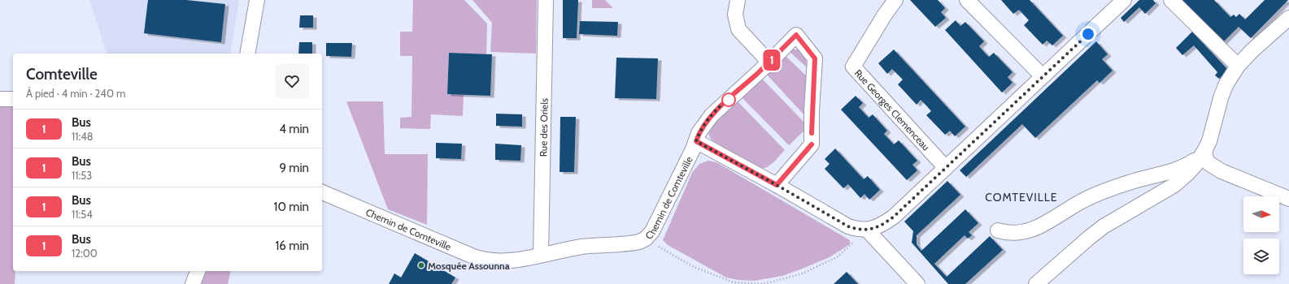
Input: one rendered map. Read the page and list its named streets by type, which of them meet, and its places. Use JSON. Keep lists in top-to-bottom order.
{
  "streets": {
    "street": ["Rue Georges Clemenceau", "Rue des Oriels", "Chemin de Comteville"]
  },
  "crossings": [
    ["Rue des Oriels", "Chemin de Comteville"]
  ],
  "districts": ["COMTEVILLE"],
  "places": ["Mosquée Assounna"],
  "lines": ["bus line 1"],
  "north": "right",
  "page": {
    "on_map": "1",
    "heading": ["Comteville", "À pied · 4 min · 240 m"],
    "list": [
      {
        "mark": "1",
        "name": "Bus",
        "note": "11:48",
        "value": "4 min"
      },
      {
        "mark": "1",
        "name": "Bus",
        "note": "11:53",
        "value": "9 min"
      },
      {
        "mark": "1",
        "name": "Bus",
        "note": "11:54",
        "value": "10 min"
      },
      {
        "mark": "1",
        "name": "Bus",
        "note": "12:00",
        "value": "16 min"
      }
    ]
  }
}
